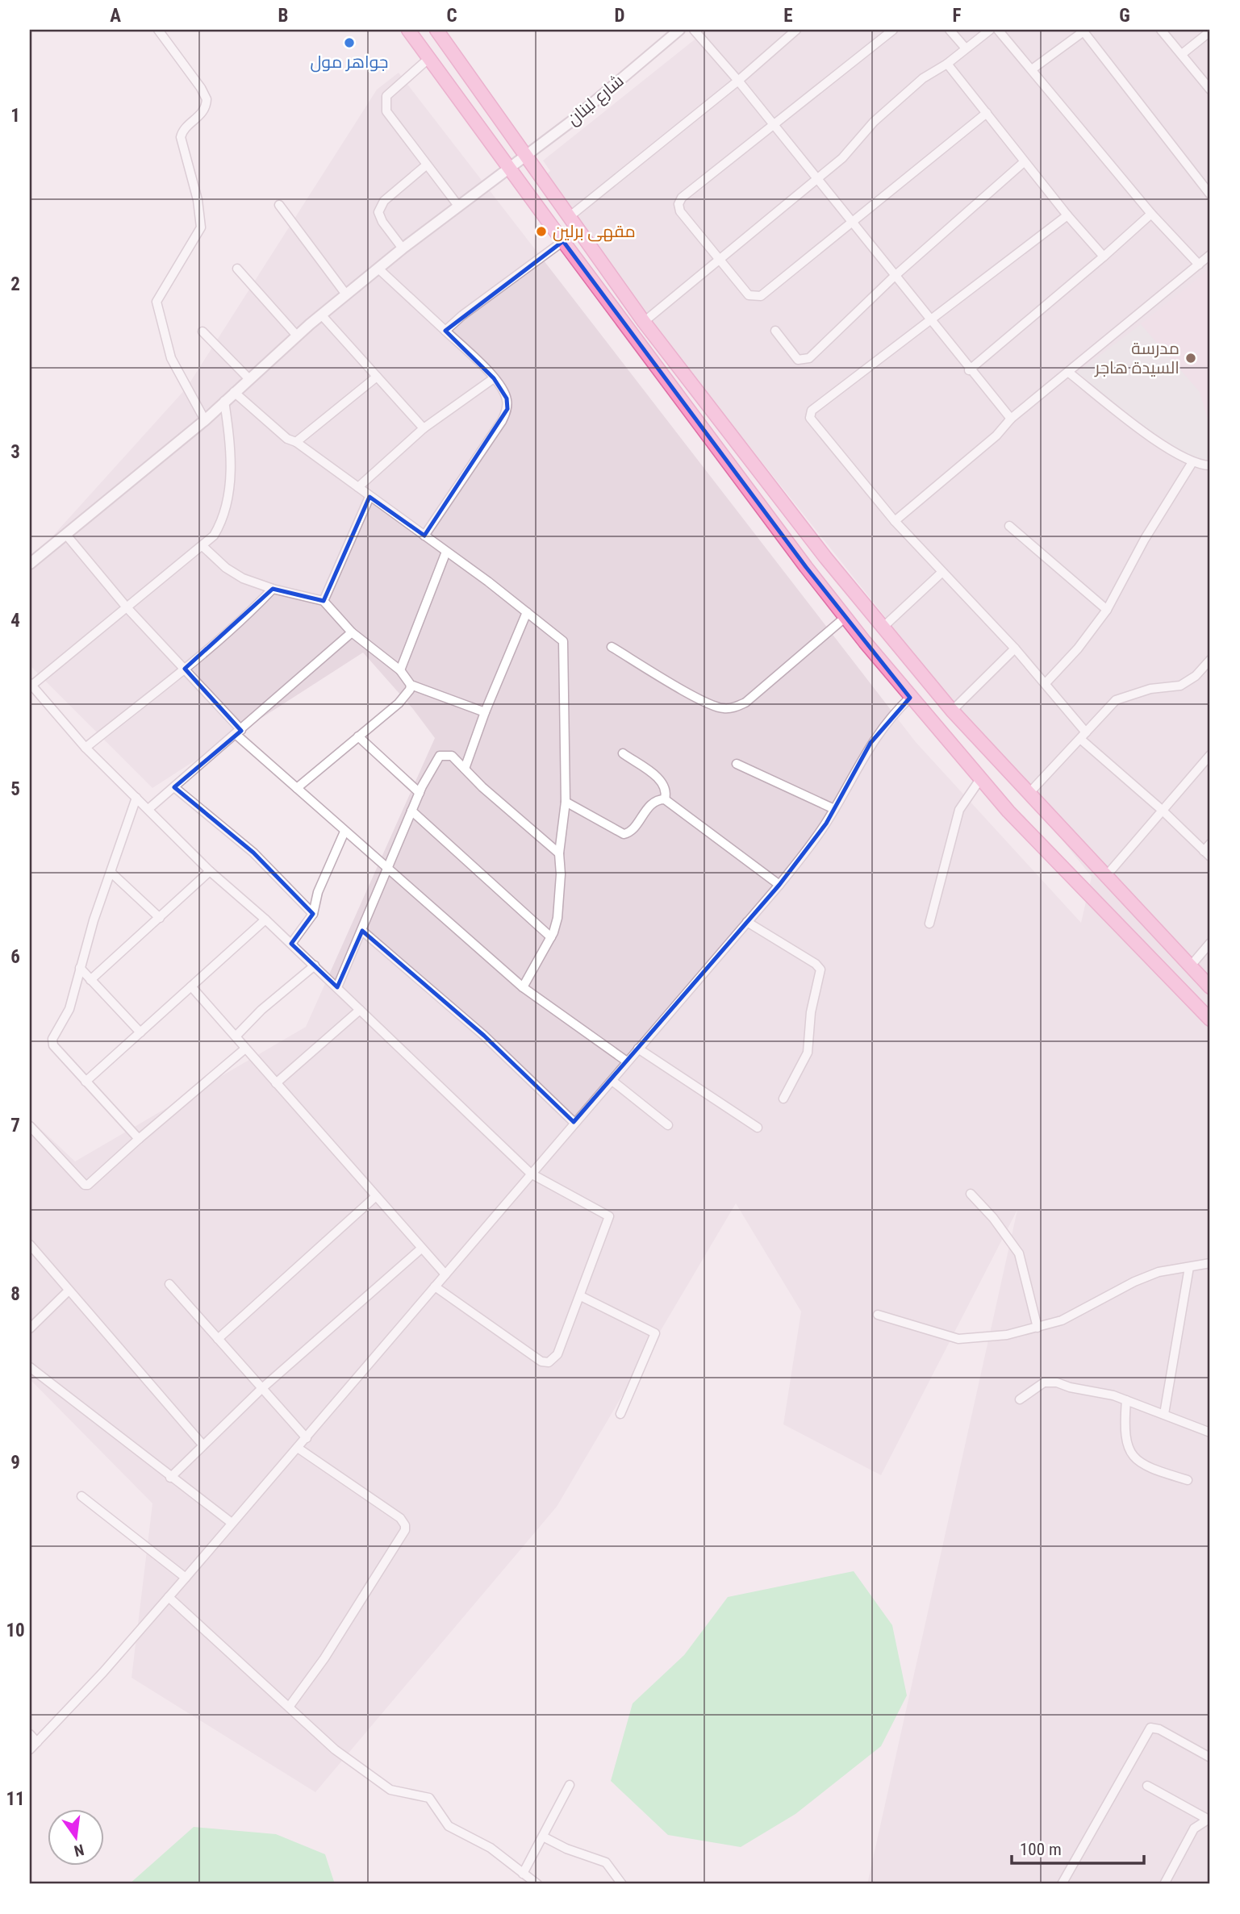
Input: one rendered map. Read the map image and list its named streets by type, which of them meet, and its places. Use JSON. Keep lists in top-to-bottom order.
{
  "streets": {
    "street": ["شارع لبنان"]
  },
  "places": ["جواهر مول", "مقهى برلين", "مدرسة السيدة هاجر"],
  "scale_bar": "100 m",
  "north": "bottom",
  "grid": {
    "columns": [
      "A",
      "B",
      "C",
      "D",
      "E",
      "F",
      "G"
    ],
    "rows": [
      "1",
      "2",
      "3",
      "4",
      "5",
      "6",
      "7",
      "8",
      "9",
      "10",
      "11"
    ]
  }
}
